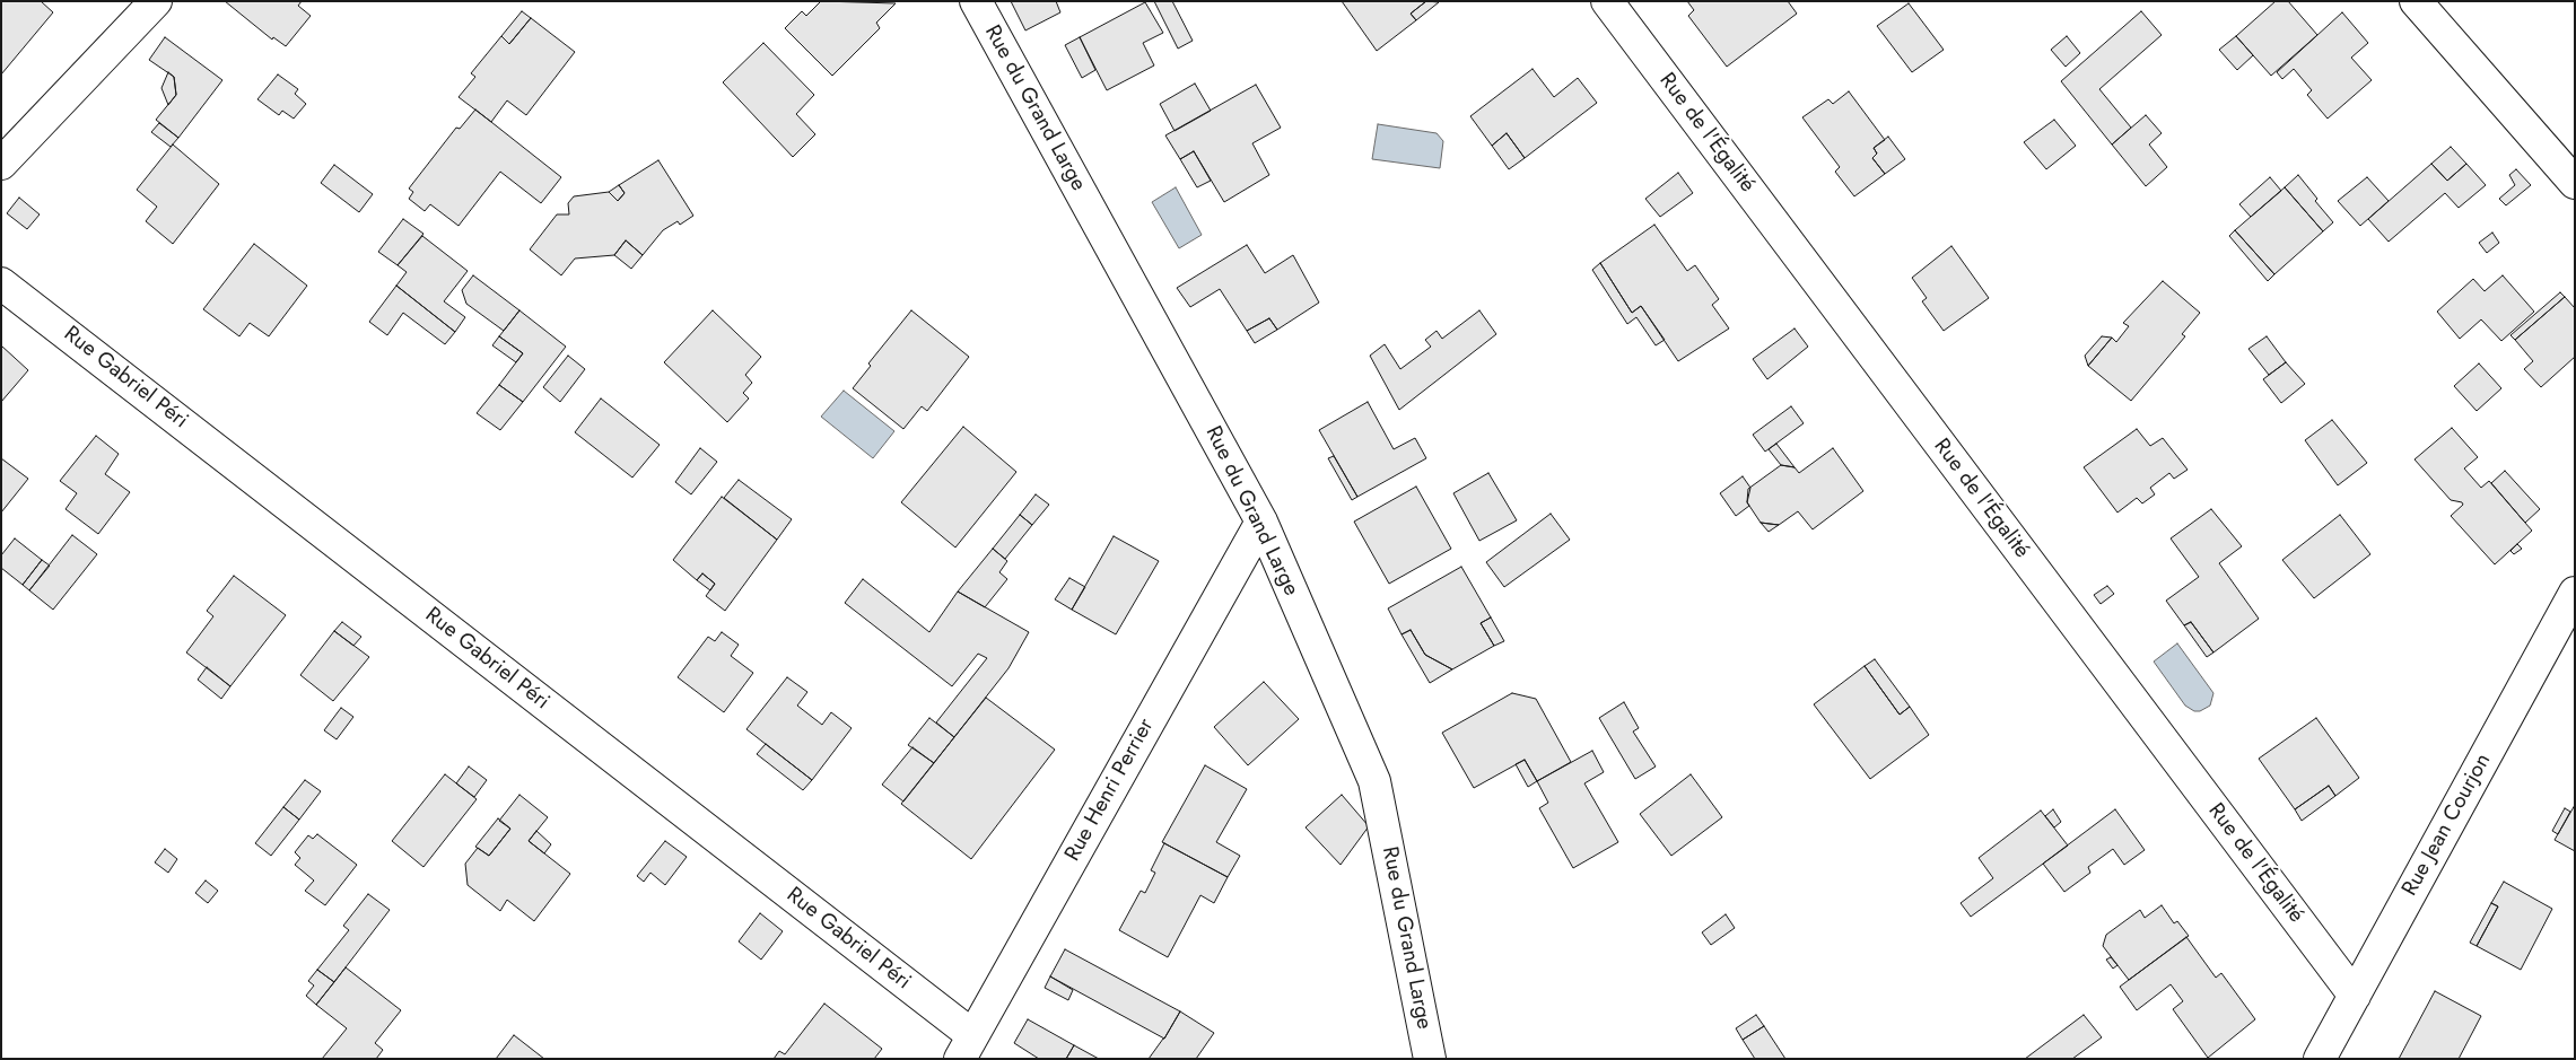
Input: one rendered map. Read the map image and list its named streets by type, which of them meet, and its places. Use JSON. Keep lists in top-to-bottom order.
{
  "streets": {
    "street": [
      "Rue du Grand Large",
      "Rue de l'Égalité",
      "Rue Gabriel Péri",
      "Rue Henri Perrier",
      "Rue Jean Courjon"
    ]
  },
  "crossings": [
    ["Rue du Grand Large", "Rue Henri Perrier"],
    ["Rue de l'Égalité", "Rue Jean Courjon"],
    ["Rue Gabriel Péri", "Rue Henri Perrier"]
  ]
}
